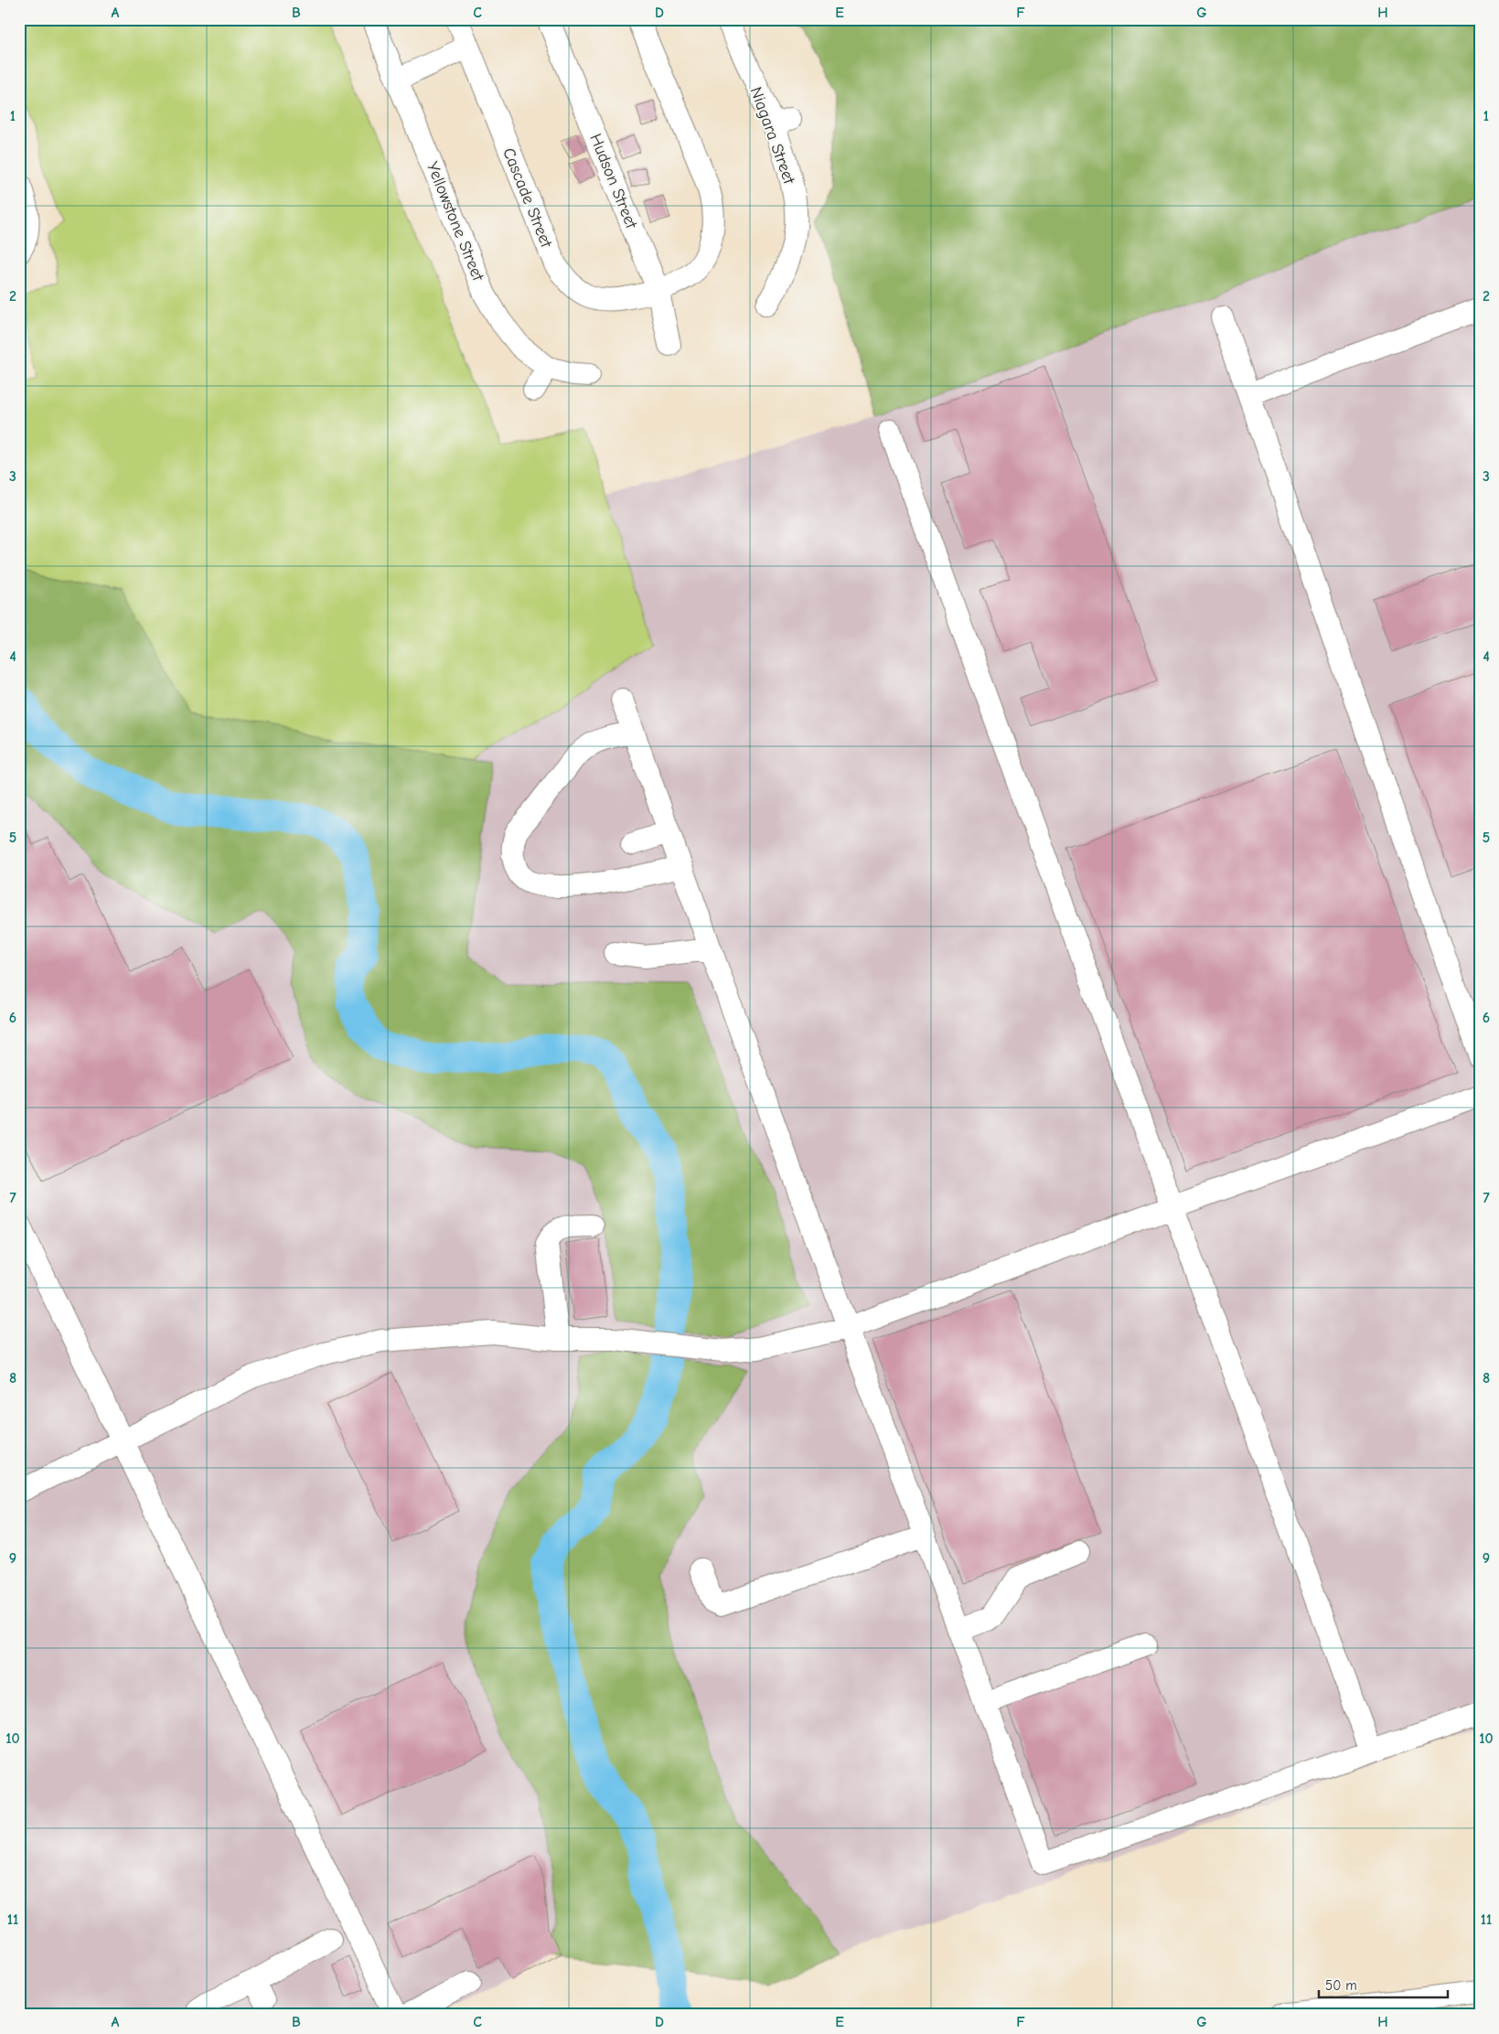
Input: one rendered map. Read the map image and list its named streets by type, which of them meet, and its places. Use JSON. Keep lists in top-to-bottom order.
{
  "streets": {
    "street": [
      "Niagara Street",
      "Hudson Street",
      "Cascade Street",
      "Yellowstone Street"
    ]
  },
  "crossings": [
    ["Hudson Street", "Cascade Street"]
  ],
  "scale_bar": "50 m",
  "grid": {
    "columns": [
      "A",
      "B",
      "C",
      "D",
      "E",
      "F",
      "G",
      "H"
    ],
    "rows": [
      "1",
      "2",
      "3",
      "4",
      "5",
      "6",
      "7",
      "8",
      "9",
      "10",
      "11"
    ]
  }
}
